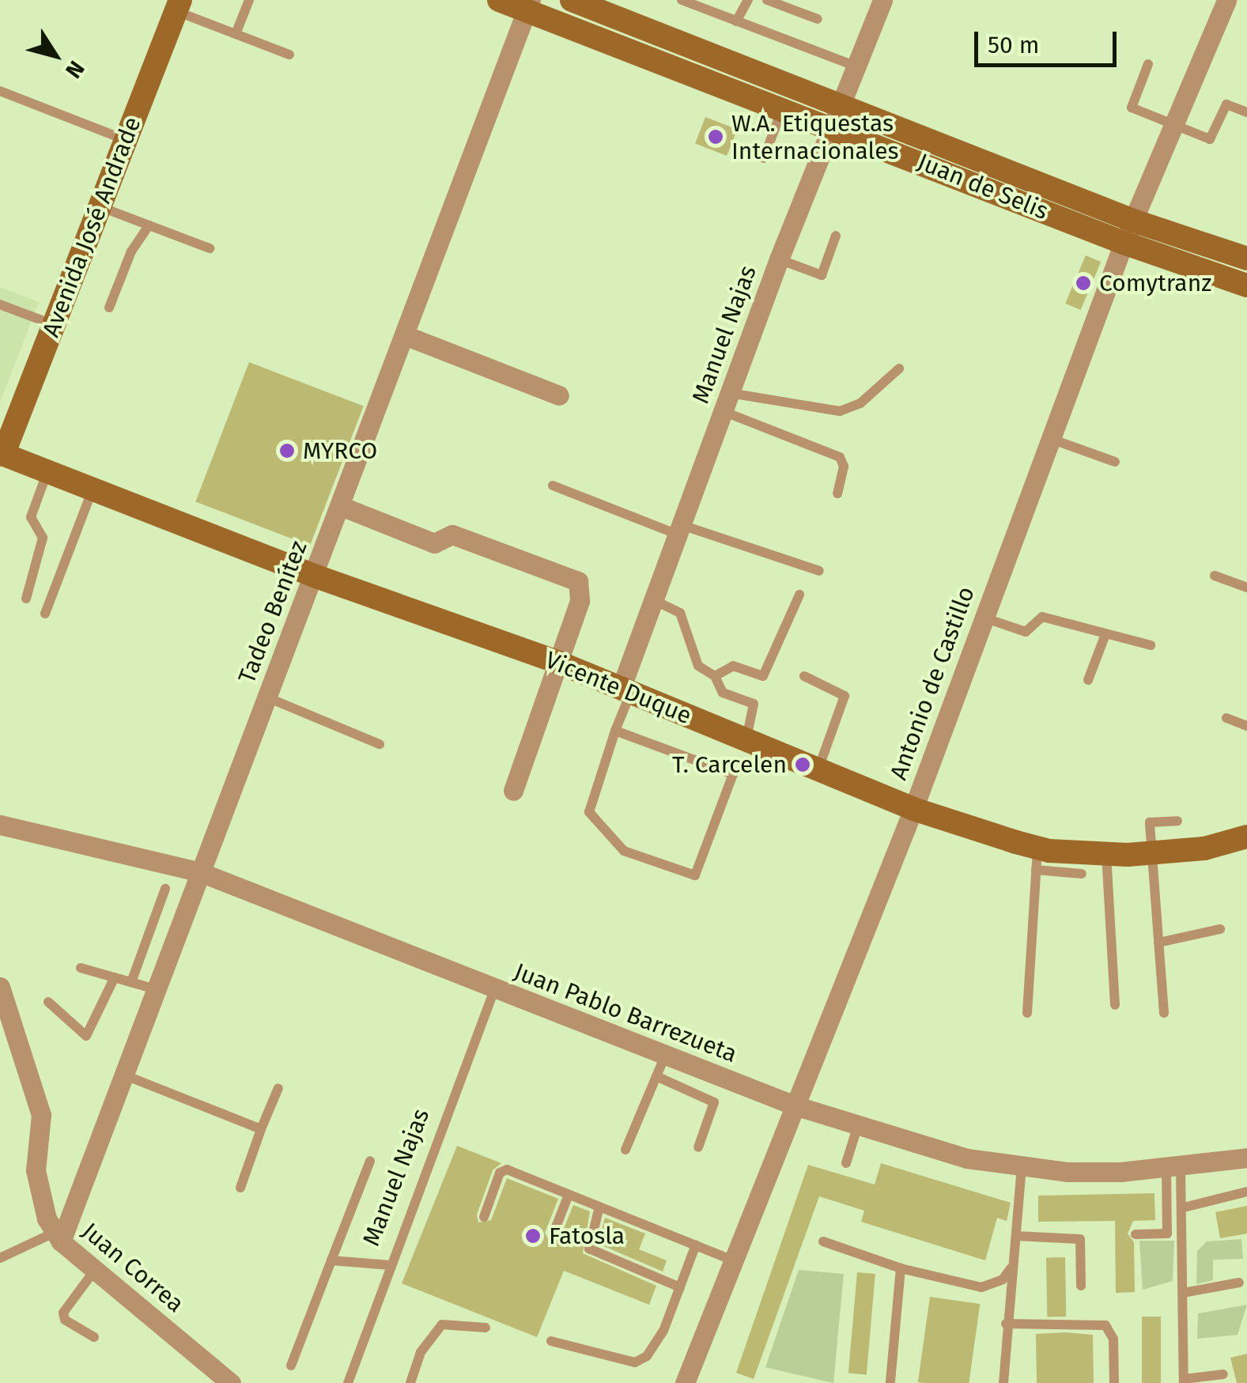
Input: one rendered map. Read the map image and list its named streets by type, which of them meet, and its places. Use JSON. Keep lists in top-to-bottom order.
{
  "streets": {
    "street": [
      "Juan de Selis",
      "Avenida José Andrade",
      "Manuel Najas",
      "Tadeo Benítez",
      "Antonio de Castillo",
      "Vicente Duque",
      "Juan Pablo Barrezueta",
      "Juan Correa"
    ]
  },
  "crossings": [
    ["Juan de Selis", "Manuel Najas"],
    ["Juan de Selis", "Tadeo Benítez"],
    ["Juan de Selis", "Antonio de Castillo"],
    ["Avenida José Andrade", "Vicente Duque"],
    ["Manuel Najas", "Vicente Duque"],
    ["Manuel Najas", "Juan Pablo Barrezueta"],
    ["Tadeo Benítez", "Vicente Duque"],
    ["Tadeo Benítez", "Juan Pablo Barrezueta"],
    ["Tadeo Benítez", "Juan Correa"],
    ["Antonio de Castillo", "Vicente Duque"],
    ["Antonio de Castillo", "Juan Pablo Barrezueta"]
  ],
  "places": [
    "W.A. Etiquestas Internacionales",
    "Comytranz",
    "MYRCO",
    "T. Carcelen",
    "Fatosla"
  ],
  "scale_bar": "50 m",
  "north": "bottom right"
}
